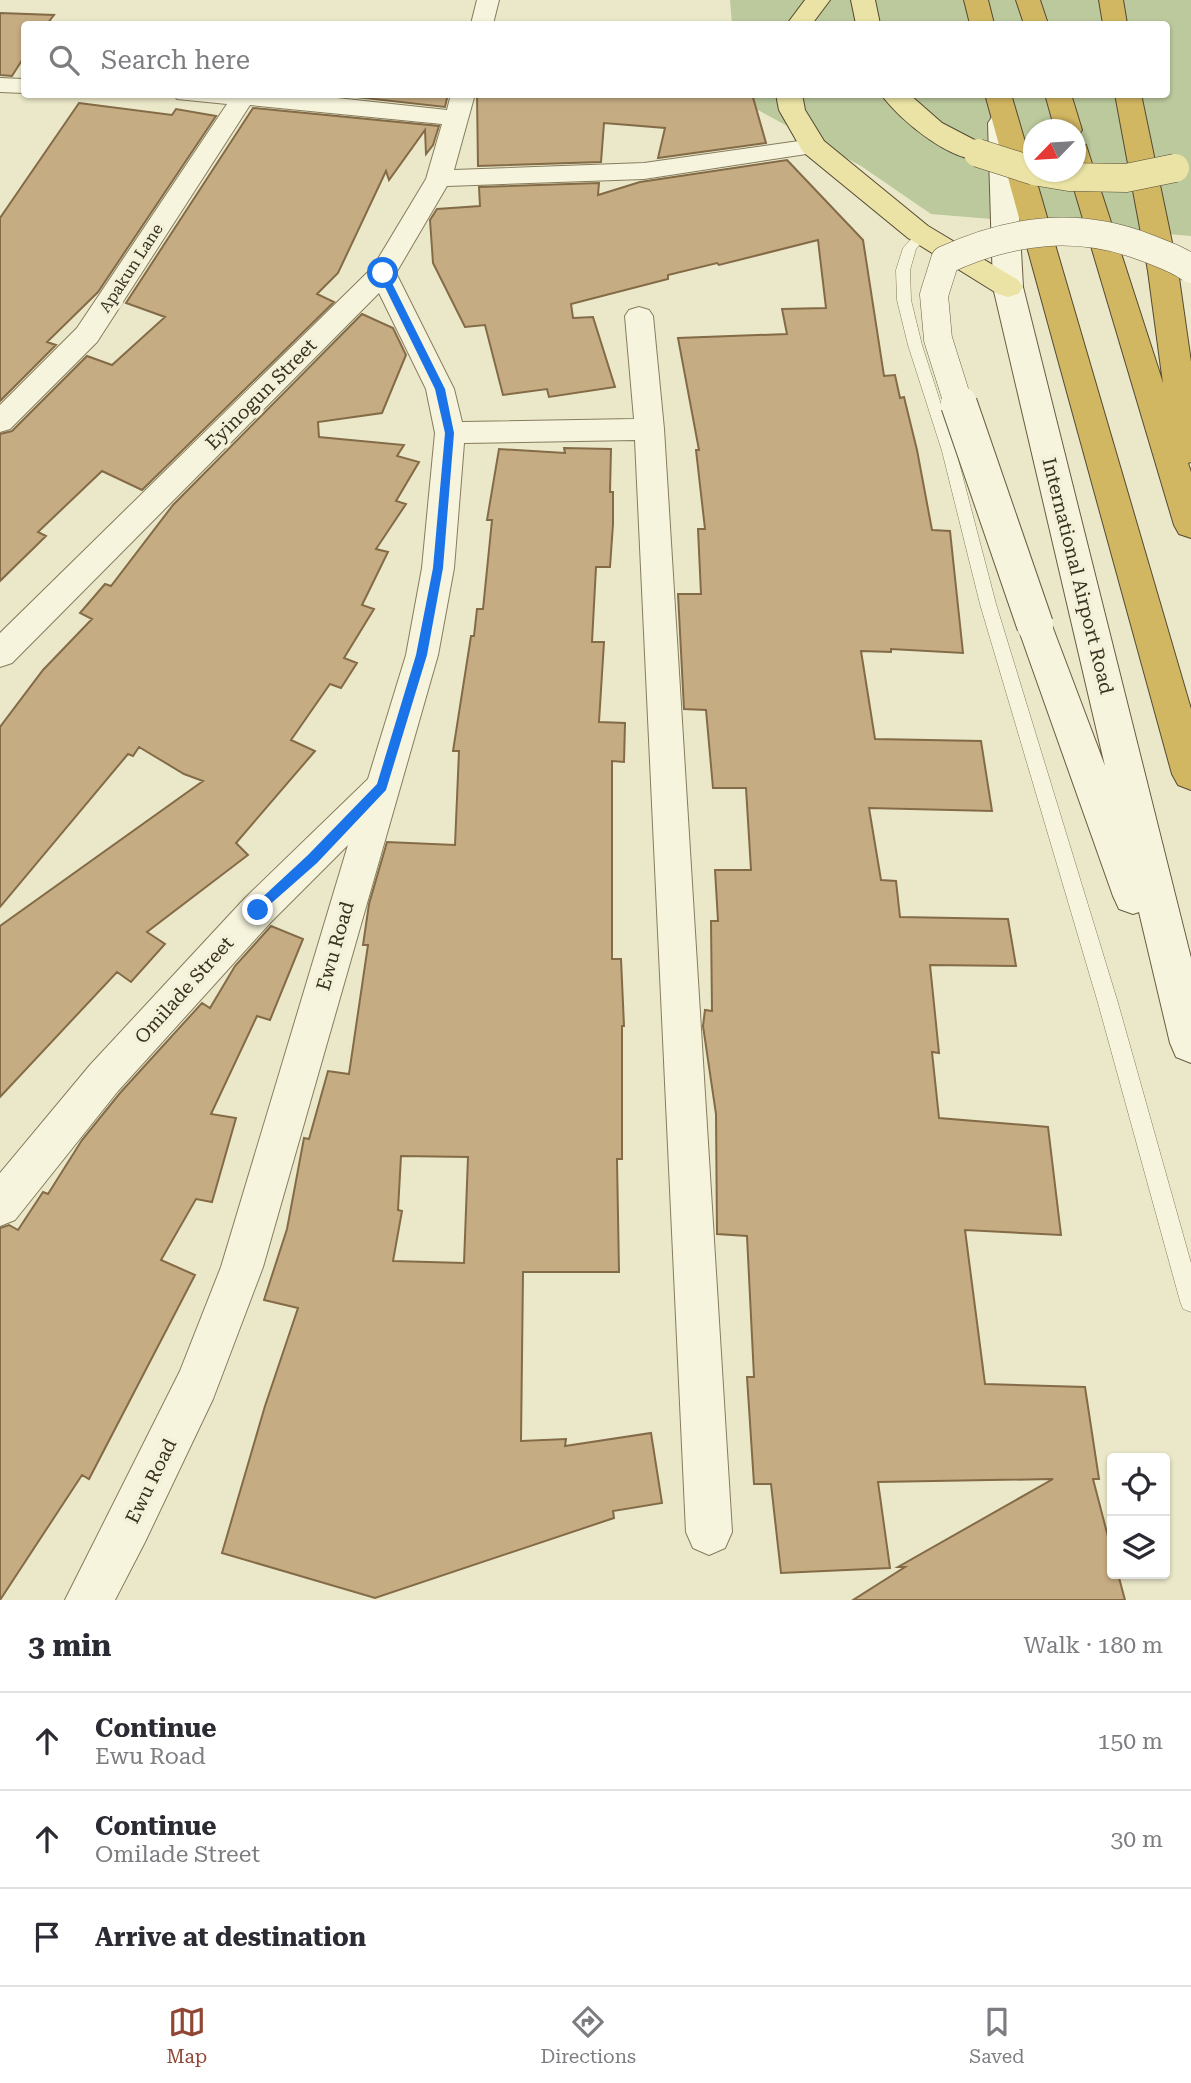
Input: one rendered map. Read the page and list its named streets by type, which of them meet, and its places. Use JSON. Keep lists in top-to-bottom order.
{
  "streets": {
    "highway": ["International Airport Road"],
    "street": [
      "Apakun Lane",
      "Eyinogun Street",
      "Ewu Road",
      "Omilade Street"
    ]
  },
  "crossings": [
    ["Eyinogun Street", "Ewu Road"],
    ["Ewu Road", "Omilade Street"]
  ],
  "north": "bottom left",
  "page": {
    "search": "Search here",
    "heading": ["3 min", "Walk · 180 m"],
    "list": [
      ["Continue", "Ewu Road", "150 m"],
      ["Continue", "Omilade Street", "30 m"],
      "Arrive at destination"
    ],
    "nav": ["Map", "Directions", "Saved"]
  }
}
